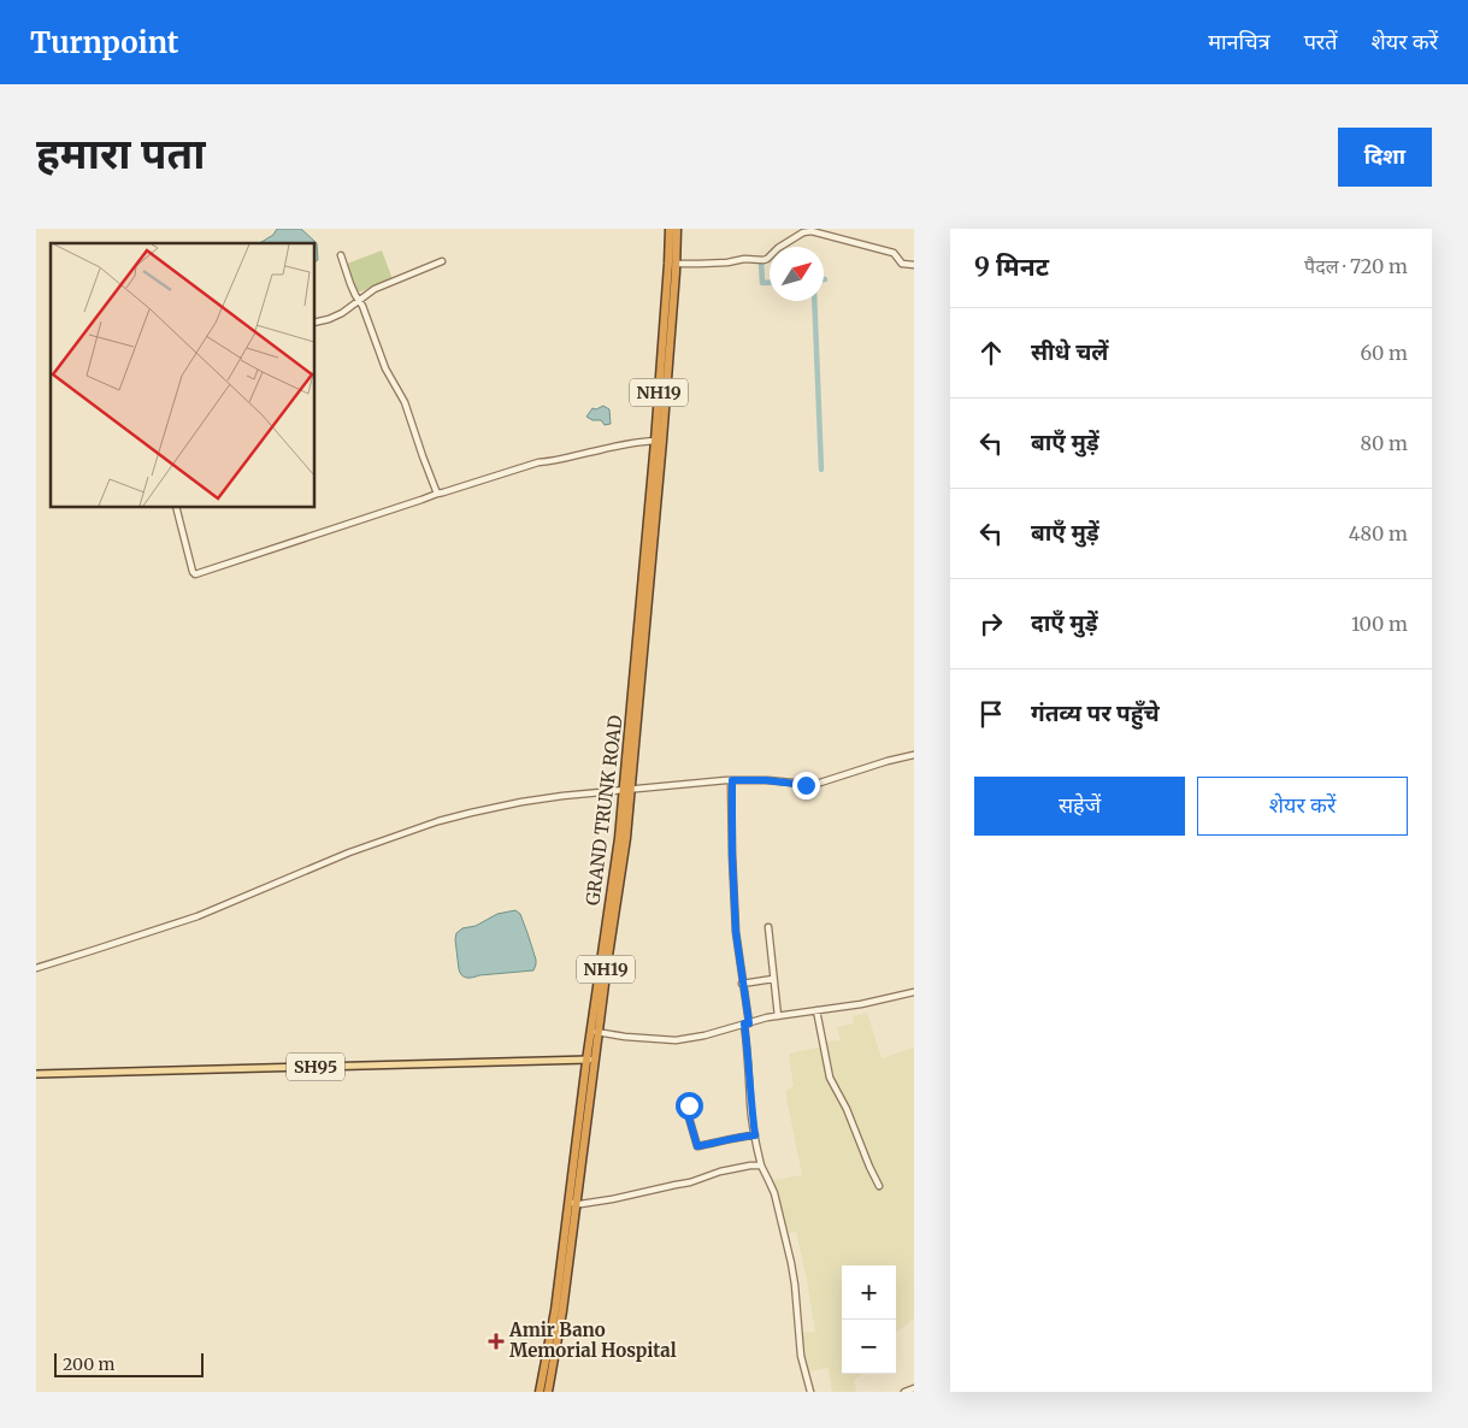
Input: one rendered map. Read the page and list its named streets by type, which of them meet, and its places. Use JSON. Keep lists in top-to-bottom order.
{
  "streets": {
    "highway": ["NH19", "GRAND TRUNK ROAD"],
    "main road": ["SH95"]
  },
  "crossings": [
    ["GRAND TRUNK ROAD", "SH95"]
  ],
  "places": {
    "health": ["Amir Bano Memorial Hospital"]
  },
  "scale_bar": "200 m",
  "north": "top right",
  "page": {
    "header": "Turnpoint",
    "nav": ["मानचित्र", "परतें", "शेयर करें"],
    "title": "हमारा पता",
    "buttons": [
      "दिशा",
      ["सहेजें", "शेयर करें"]
    ],
    "heading": ["9 मिनट", "पैदल · 720 m"],
    "list": [
      ["सीधे चलें", "60 m"],
      ["बाएँ मुड़ें", "80 m"],
      ["बाएँ मुड़ें", "480 m"],
      ["दाएँ मुड़ें", "100 m"],
      "गंतव्य पर पहुँचे"
    ],
    "map_buttons": ["+", "−"],
    "scale": "200 m"
  }
}
